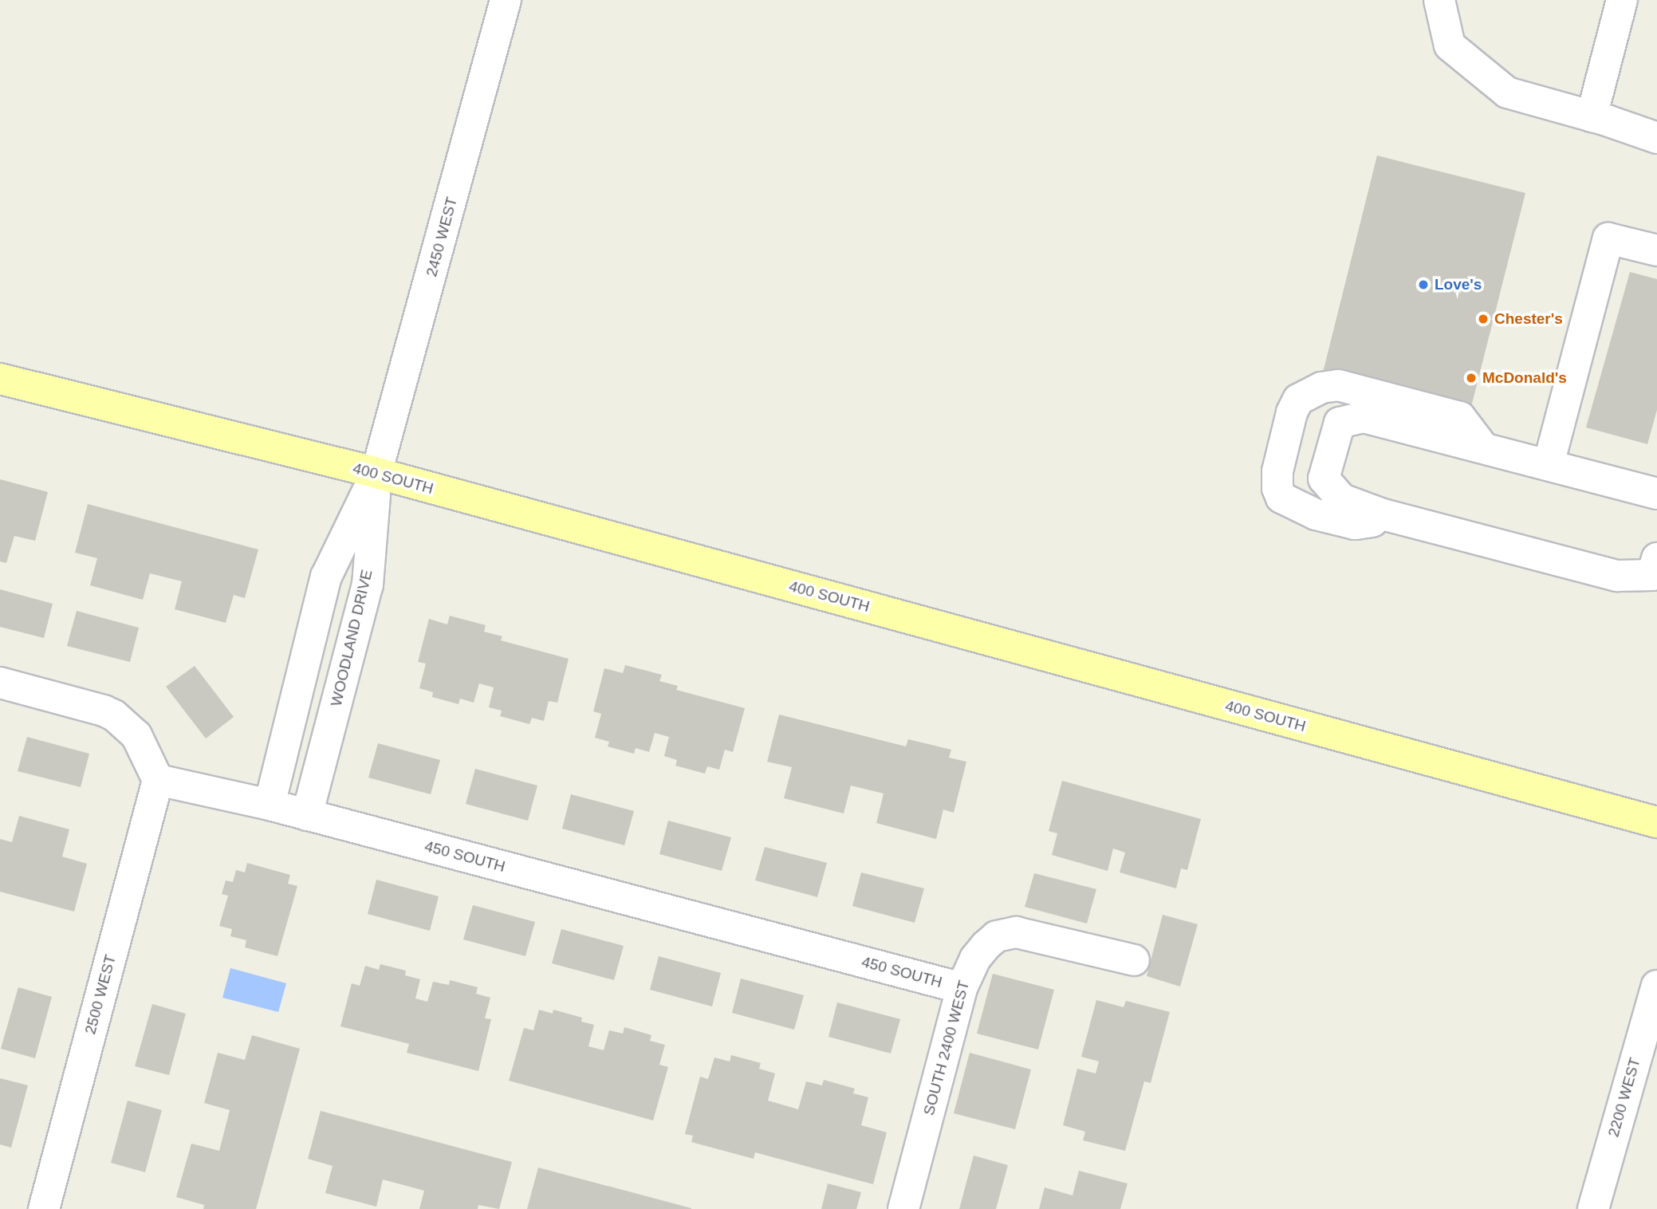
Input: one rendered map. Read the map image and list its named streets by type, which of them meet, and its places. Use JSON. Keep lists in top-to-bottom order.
{
  "streets": {
    "main road": ["400 SOUTH"],
    "street": [
      "2450 WEST",
      "WOODLAND DRIVE",
      "450 SOUTH",
      "2500 WEST",
      "SOUTH 2400 WEST",
      "2200 WEST"
    ]
  },
  "crossings": [
    ["2450 WEST", "400 SOUTH"],
    ["2450 WEST", "WOODLAND DRIVE"],
    ["400 SOUTH", "WOODLAND DRIVE"],
    ["WOODLAND DRIVE", "450 SOUTH"],
    ["450 SOUTH", "2500 WEST"],
    ["450 SOUTH", "SOUTH 2400 WEST"]
  ],
  "places": ["Love's", "Chester's", "McDonald's"]
}
